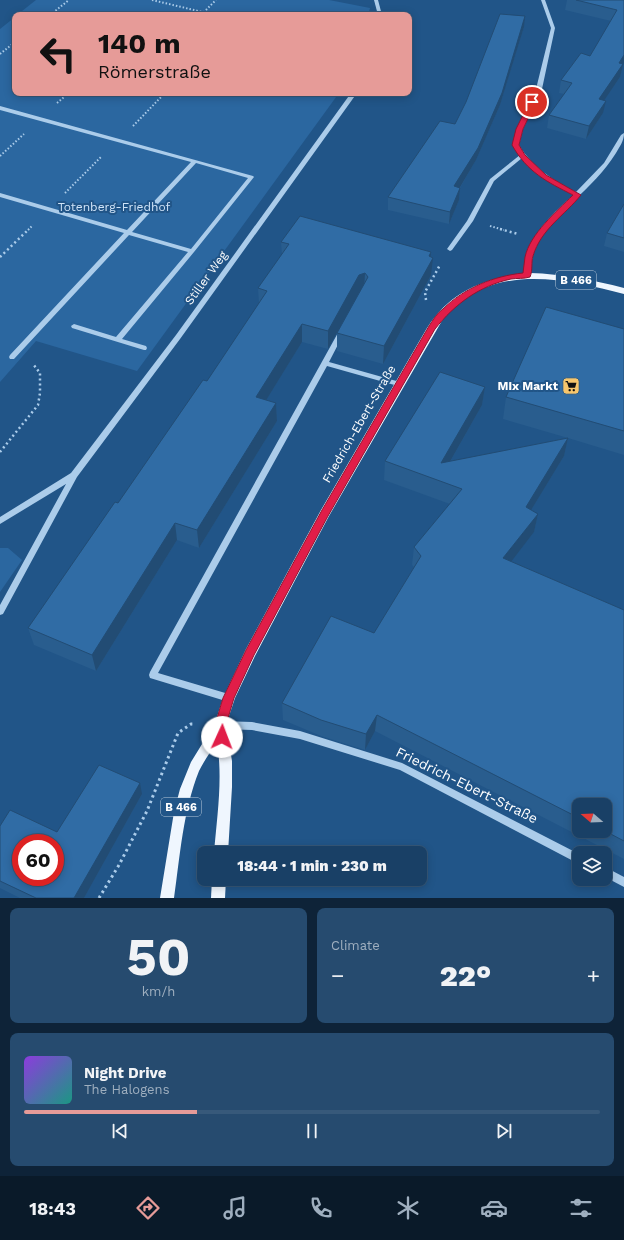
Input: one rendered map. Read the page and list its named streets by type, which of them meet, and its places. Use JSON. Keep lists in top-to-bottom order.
{
  "streets": {
    "main road": ["B 466", "Friedrich-Ebert-Straße"],
    "street": ["Stiller Weg"]
  },
  "parks": ["Totenberg-Friedhof"],
  "places": {
    "supermarket": ["Mix Markt"]
  },
  "north": "left",
  "page": {
    "turn": ["140 m", "Römerstraße"],
    "limit": "60",
    "trip": "18:44 · 1 min · 230 m",
    "tile": [
      ["50", "km/h"],
      "Climate"
    ],
    "heat": ["−", "22°", "+"],
    "song": ["Night Drive", "The Halogens"],
    "tabs": "18:43"
  }
}
